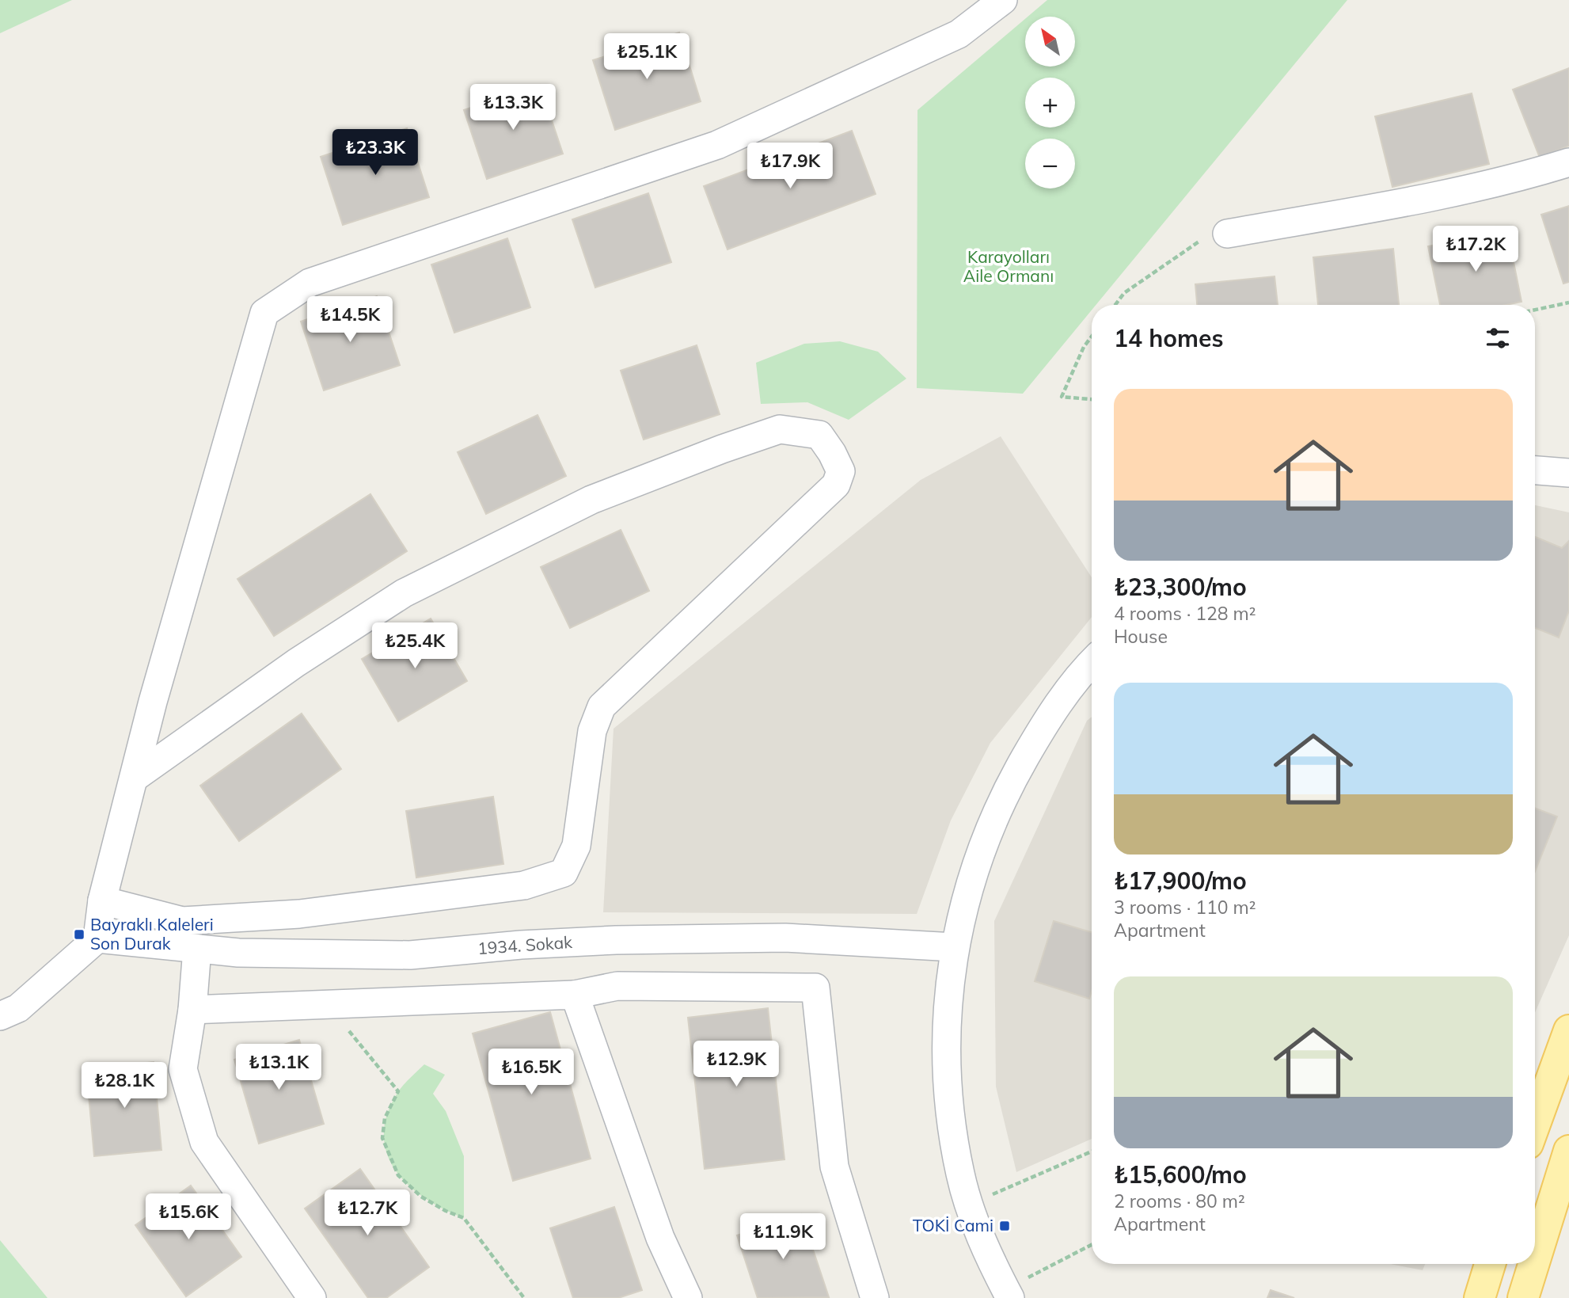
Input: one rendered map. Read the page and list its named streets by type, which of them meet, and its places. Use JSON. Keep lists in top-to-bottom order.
{
  "streets": {
    "street": ["1934. Sokak"]
  },
  "parks": ["Karayolları Aile Ormanı"],
  "places": {
    "transit": ["Bayraklı Kaleleri Son Durak", "TOKİ Cami"]
  },
  "north": "top left",
  "page": {
    "map_buttons": ["+", "−"],
    "price": [
      "₺25.1K",
      "₺13.3K",
      "₺23.3K",
      "₺17.9K",
      "₺17.2K",
      "₺14.5K",
      "₺25.4K",
      "₺12.9K",
      "₺13.1K",
      "₺16.5K",
      "₺28.1K",
      "₺12.7K",
      "₺15.6K",
      "₺11.9K"
    ],
    "heading": "14 homes",
    "list": [
      {
        "name": "₺23,300/mo",
        "note": "4 rooms · 128 m² · House"
      },
      {
        "name": "₺17,900/mo",
        "note": "3 rooms · 110 m² · Apartment"
      },
      {
        "name": "₺15,600/mo",
        "note": "2 rooms · 80 m² · Apartment"
      }
    ]
  }
}
